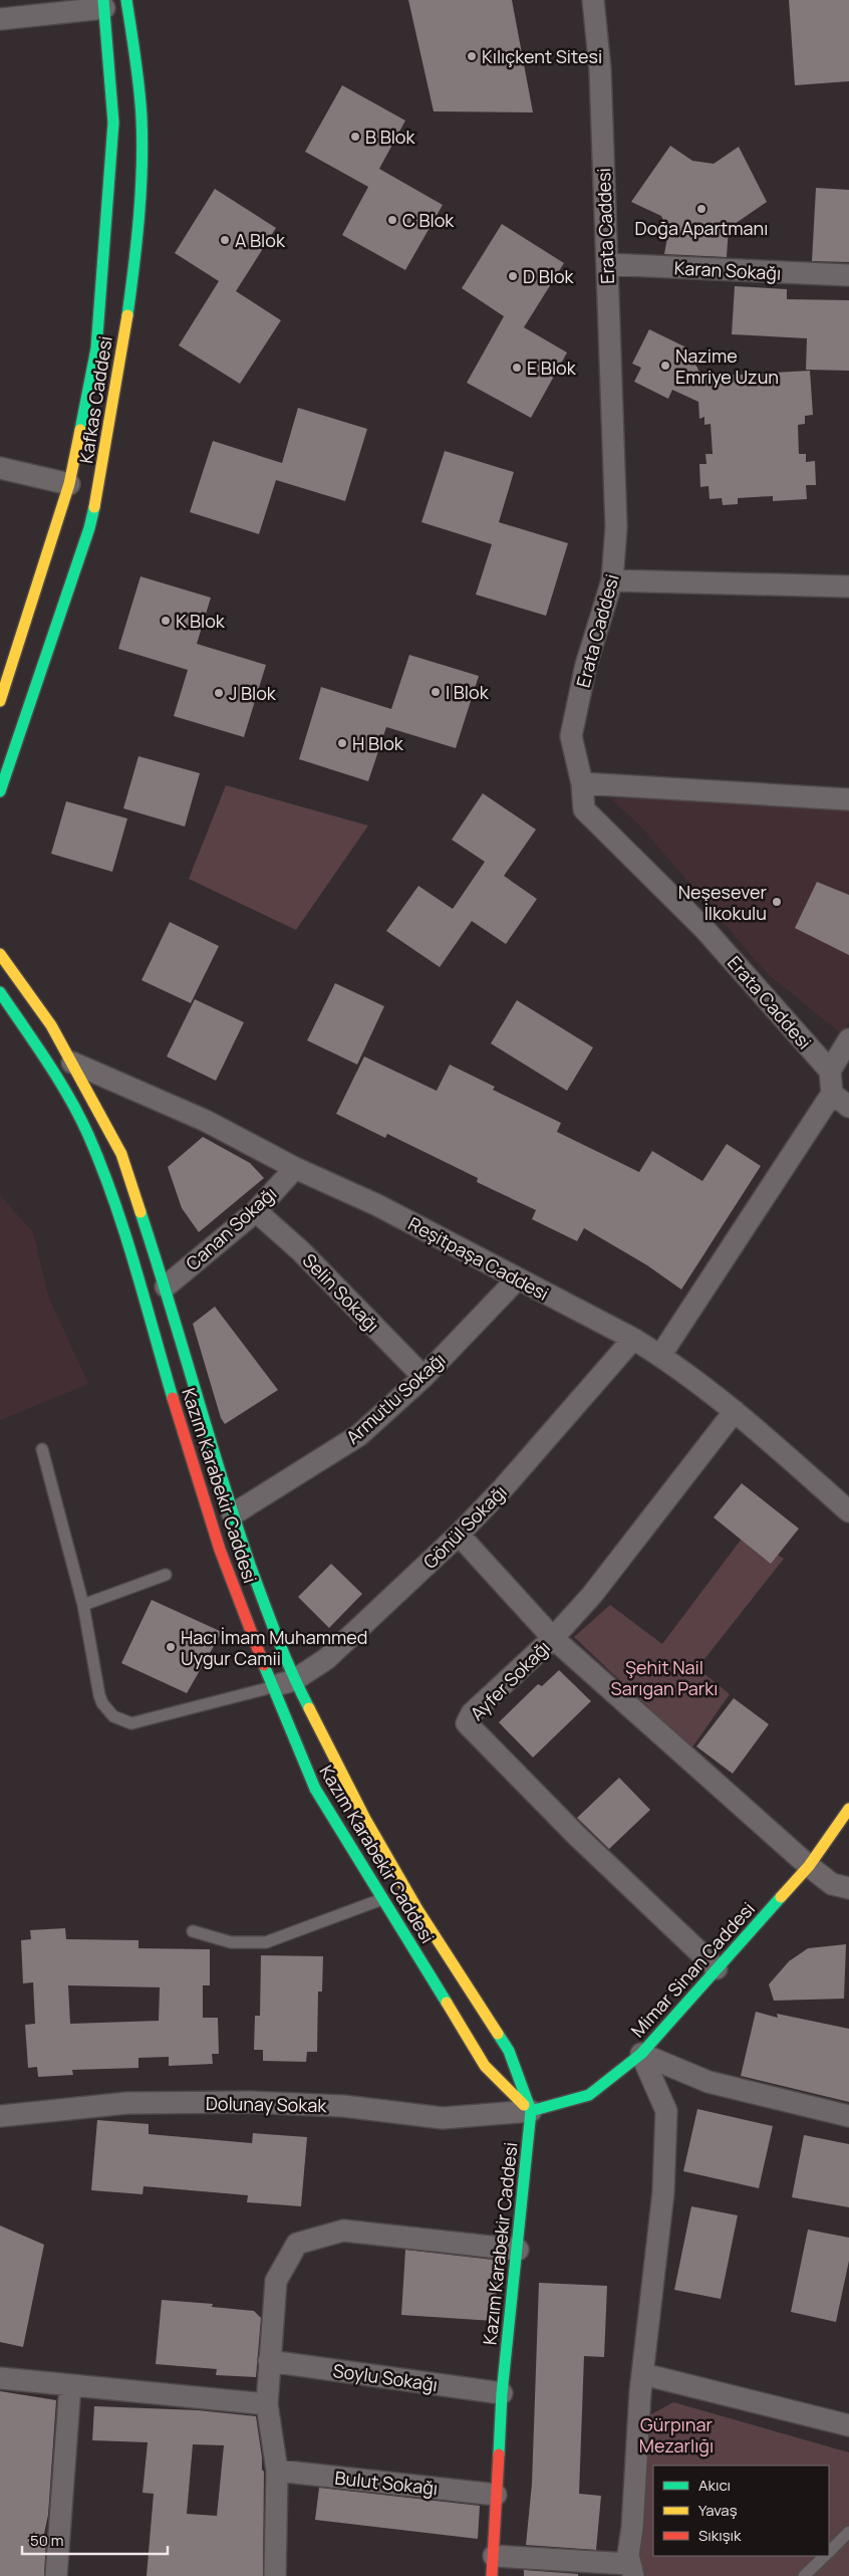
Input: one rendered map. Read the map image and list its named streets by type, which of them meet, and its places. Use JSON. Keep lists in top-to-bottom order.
{
  "streets": {
    "street": [
      "Erata Caddesi",
      "Karan Sokağı",
      "Kafkas Caddesi",
      "Canan Sokağı",
      "Reşitpaşa Caddesi",
      "Selin Sokağı",
      "Armutlu Sokağı",
      "Kazım Karabekir Caddesi",
      "Gönül Sokağı",
      "Ayfer Sokağı",
      "Mimar Sinan Caddesi",
      "Dolunay Sokak",
      "Soylu Sokağı",
      "Bulut Sokağı"
    ]
  },
  "crossings": [
    ["Erata Caddesi", "Karan Sokağı"],
    ["Canan Sokağı", "Reşitpaşa Caddesi"],
    ["Canan Sokağı", "Selin Sokağı"],
    ["Reşitpaşa Caddesi", "Armutlu Sokağı"],
    ["Reşitpaşa Caddesi", "Kazım Karabekir Caddesi"],
    ["Reşitpaşa Caddesi", "Gönül Sokağı"],
    ["Reşitpaşa Caddesi", "Ayfer Sokağı"],
    ["Selin Sokağı", "Armutlu Sokağı"],
    ["Kazım Karabekir Caddesi", "Gönül Sokağı"],
    ["Kazım Karabekir Caddesi", "Mimar Sinan Caddesi"],
    ["Kazım Karabekir Caddesi", "Dolunay Sokak"],
    ["Kazım Karabekir Caddesi", "Soylu Sokağı"],
    ["Kazım Karabekir Caddesi", "Bulut Sokağı"],
    ["Ayfer Sokağı", "Mimar Sinan Caddesi"],
    ["Mimar Sinan Caddesi", "Dolunay Sokak"]
  ],
  "parks": ["Şehit Nail Sarıgan Parkı", "Gürpınar Mezarlığı"],
  "places": [
    "Kılıçkent Sitesi",
    "B Blok",
    "Doğa Apartmanı",
    "C Blok",
    "A Blok",
    "D Blok",
    "Nazime Emriye Uzun",
    "E Blok",
    "K Blok",
    "I Blok",
    "J Blok",
    "H Blok",
    "Neşesever İlkokulu",
    "Hacı İmam Muhammed Uygur Camii"
  ],
  "legend": ["Akıcı", "Yavaş", "Sıkışık"],
  "scale_bar": "50 m"
}
